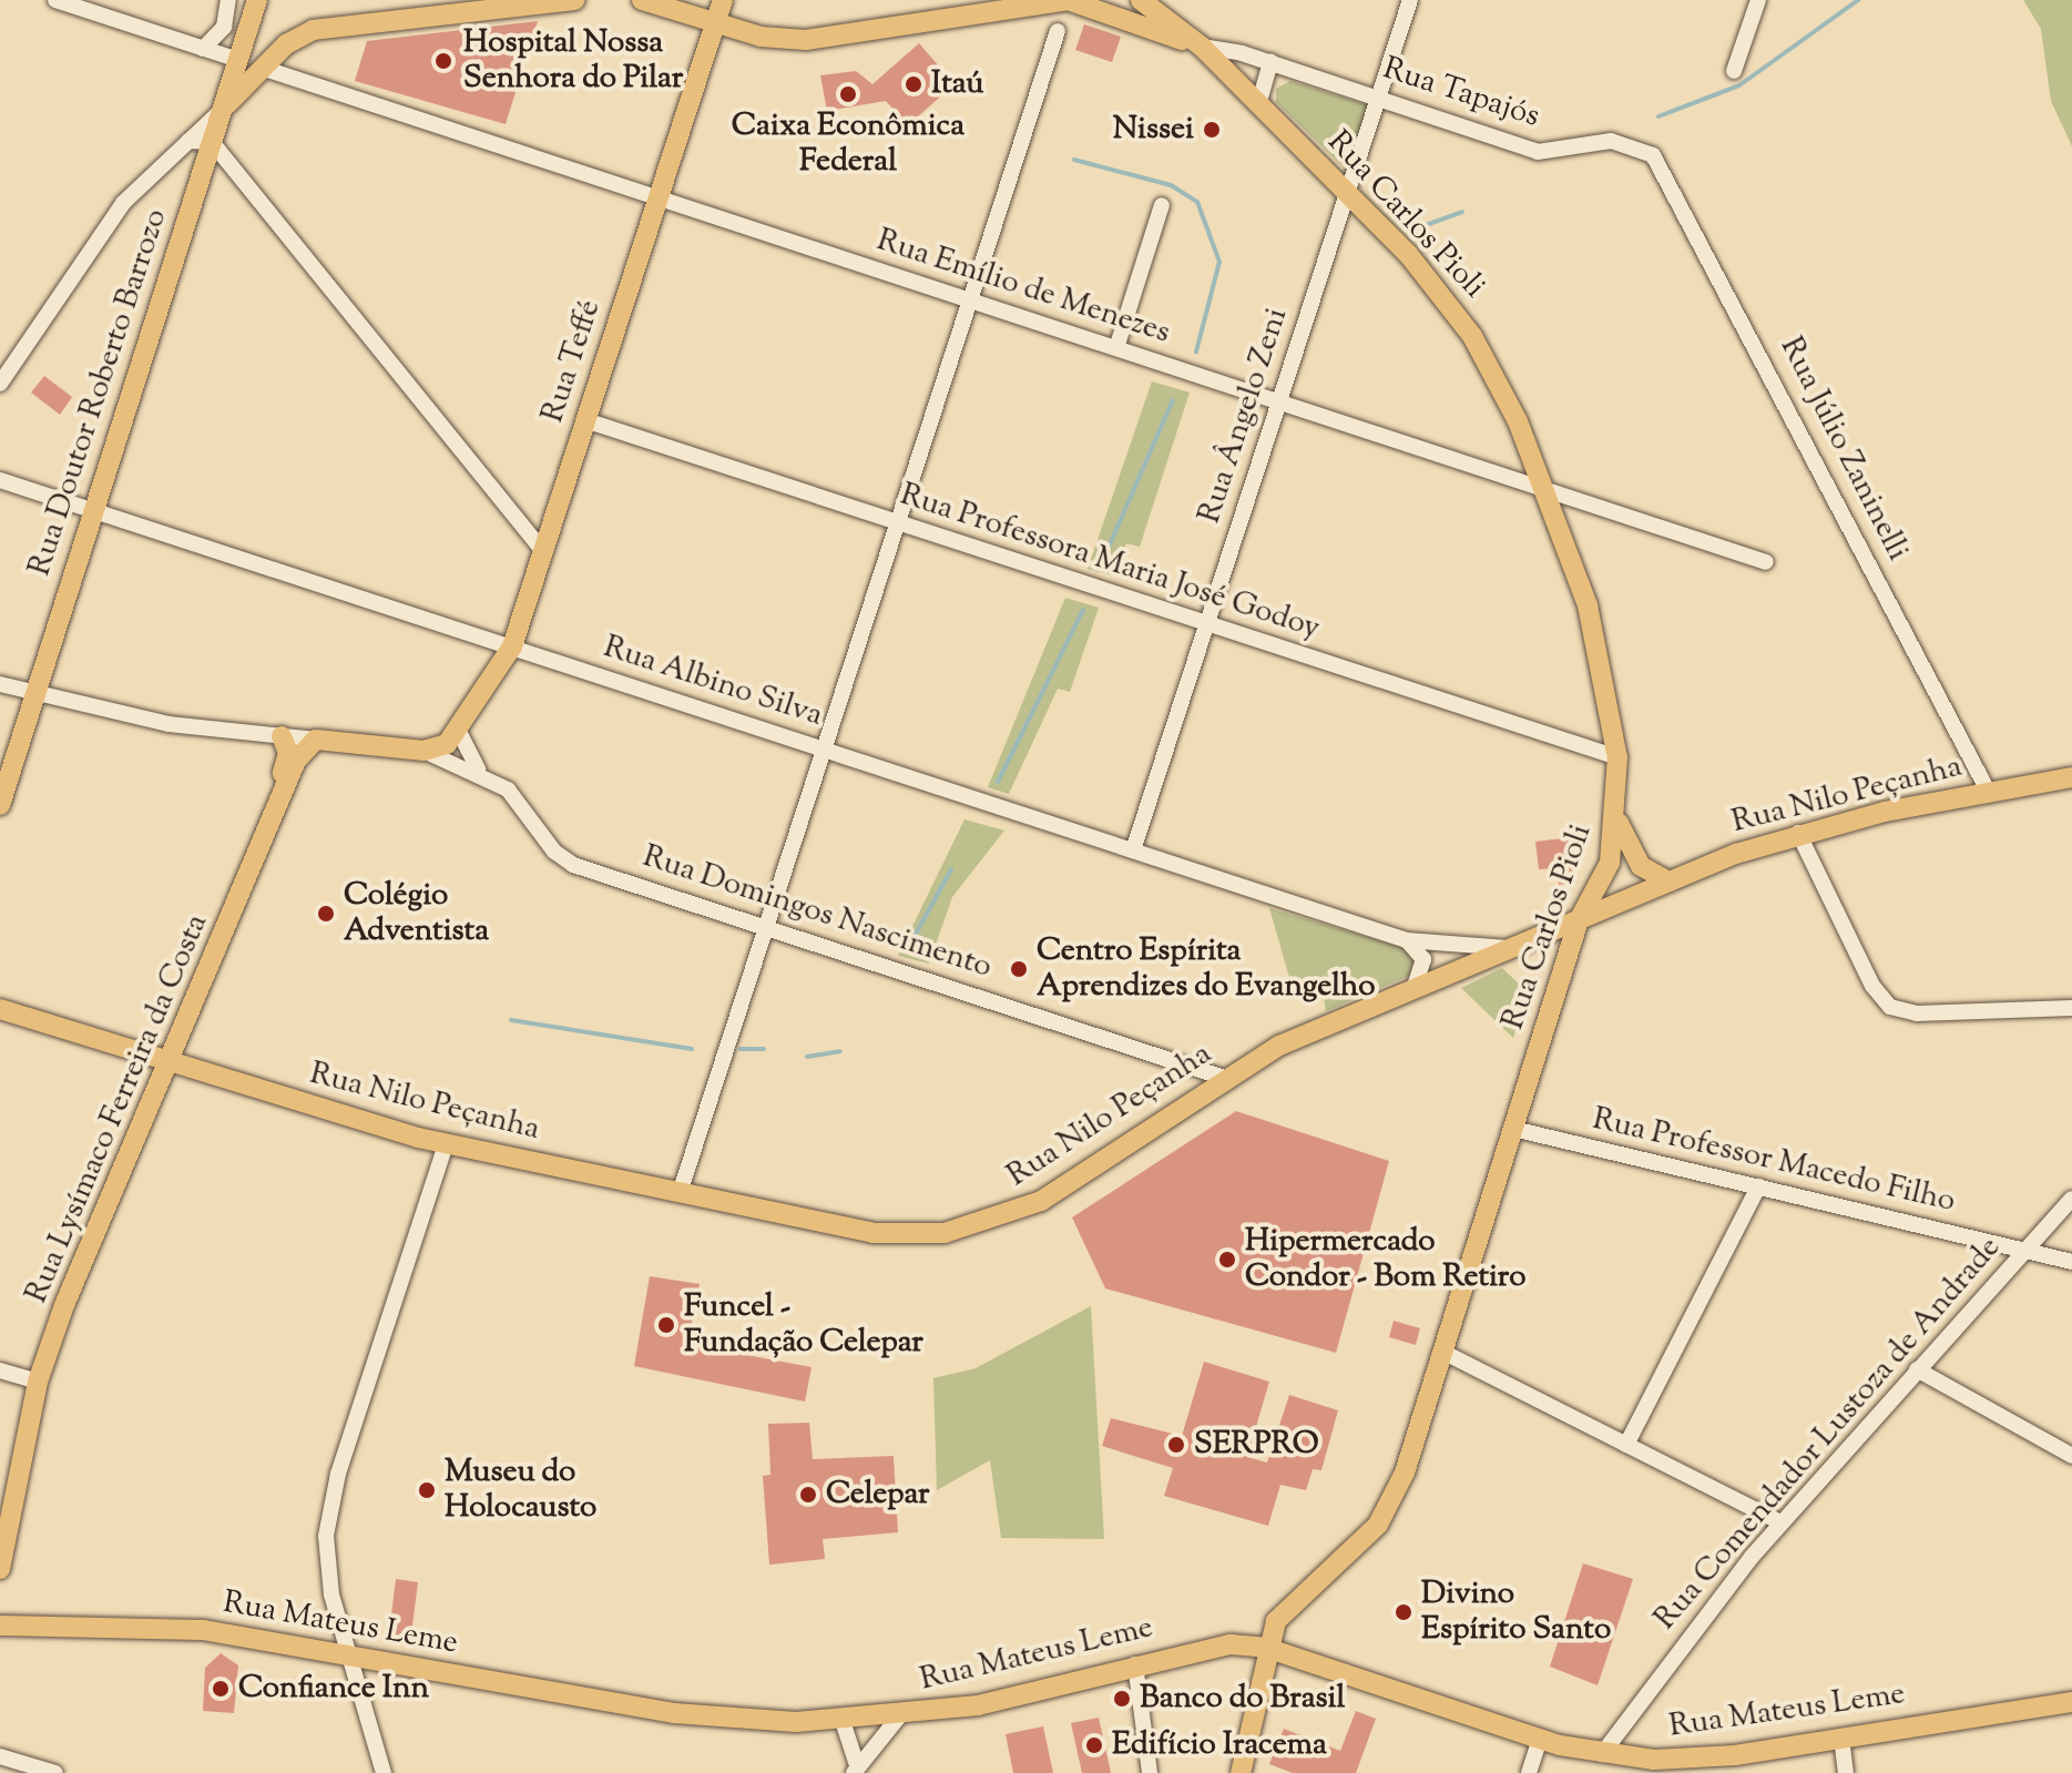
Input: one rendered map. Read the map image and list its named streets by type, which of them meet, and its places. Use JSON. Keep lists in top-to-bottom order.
{
  "streets": {
    "main road": [
      "Rua Tapajós",
      "Rua Carlos Pioli",
      "Rua Teffé",
      "Rua Doutor Roberto Barrozo",
      "Rua Nilo Peçanha",
      "Rua Domingos Nascimento",
      "Rua Lysímaco Ferreira da Costa",
      "Rua Mateus Leme"
    ],
    "street": [
      "Rua Emílio de Menezes",
      "Rua Ângelo Zeni",
      "Rua Júlio Zaninelli",
      "Rua Professora Maria José Godoy",
      "Rua Albino Silva",
      "Rua Professor Macedo Filho",
      "Rua Comendador Lustoza de Andrade"
    ]
  },
  "crossings": [
    ["Rua Tapajós", "Rua Carlos Pioli"],
    ["Rua Tapajós", "Rua Ângelo Zeni"],
    ["Rua Tapajós", "Rua Júlio Zaninelli"],
    ["Rua Carlos Pioli", "Rua Emílio de Menezes"],
    ["Rua Carlos Pioli", "Rua Ângelo Zeni"],
    ["Rua Carlos Pioli", "Rua Professora Maria José Godoy"],
    ["Rua Carlos Pioli", "Rua Nilo Peçanha"],
    ["Rua Carlos Pioli", "Rua Professor Macedo Filho"],
    ["Rua Carlos Pioli", "Rua Mateus Leme"],
    ["Rua Emílio de Menezes", "Rua Teffé"],
    ["Rua Emílio de Menezes", "Rua Ângelo Zeni"],
    ["Rua Teffé", "Rua Professora Maria José Godoy"],
    ["Rua Teffé", "Rua Albino Silva"],
    ["Rua Teffé", "Rua Domingos Nascimento"],
    ["Rua Doutor Roberto Barrozo", "Rua Albino Silva"],
    ["Rua Doutor Roberto Barrozo", "Rua Domingos Nascimento"],
    ["Rua Ângelo Zeni", "Rua Professora Maria José Godoy"],
    ["Rua Ângelo Zeni", "Rua Albino Silva"],
    ["Rua Júlio Zaninelli", "Rua Nilo Peçanha"],
    ["Rua Albino Silva", "Rua Nilo Peçanha"],
    ["Rua Nilo Peçanha", "Rua Domingos Nascimento"],
    ["Rua Nilo Peçanha", "Rua Lysímaco Ferreira da Costa"],
    ["Rua Domingos Nascimento", "Rua Lysímaco Ferreira da Costa"],
    ["Rua Professor Macedo Filho", "Rua Comendador Lustoza de Andrade"],
    ["Rua Comendador Lustoza de Andrade", "Rua Mateus Leme"]
  ],
  "places": [
    "Hospital Nossa Senhora do Pilar",
    "Itaú",
    "Caixa Econômica Federal",
    "Nissei",
    "Colégio Adventista",
    "Centro Espírita Aprendizes do Evangelho",
    "Hipermercado Condor - Bom Retiro",
    "Funcel - Fundação Celepar",
    "SERPRO",
    "Museu do Holocausto",
    "Celepar",
    "Divino Espírito Santo",
    "Confiance Inn",
    "Banco do Brasil",
    "Edifício Iracema"
  ]
}
